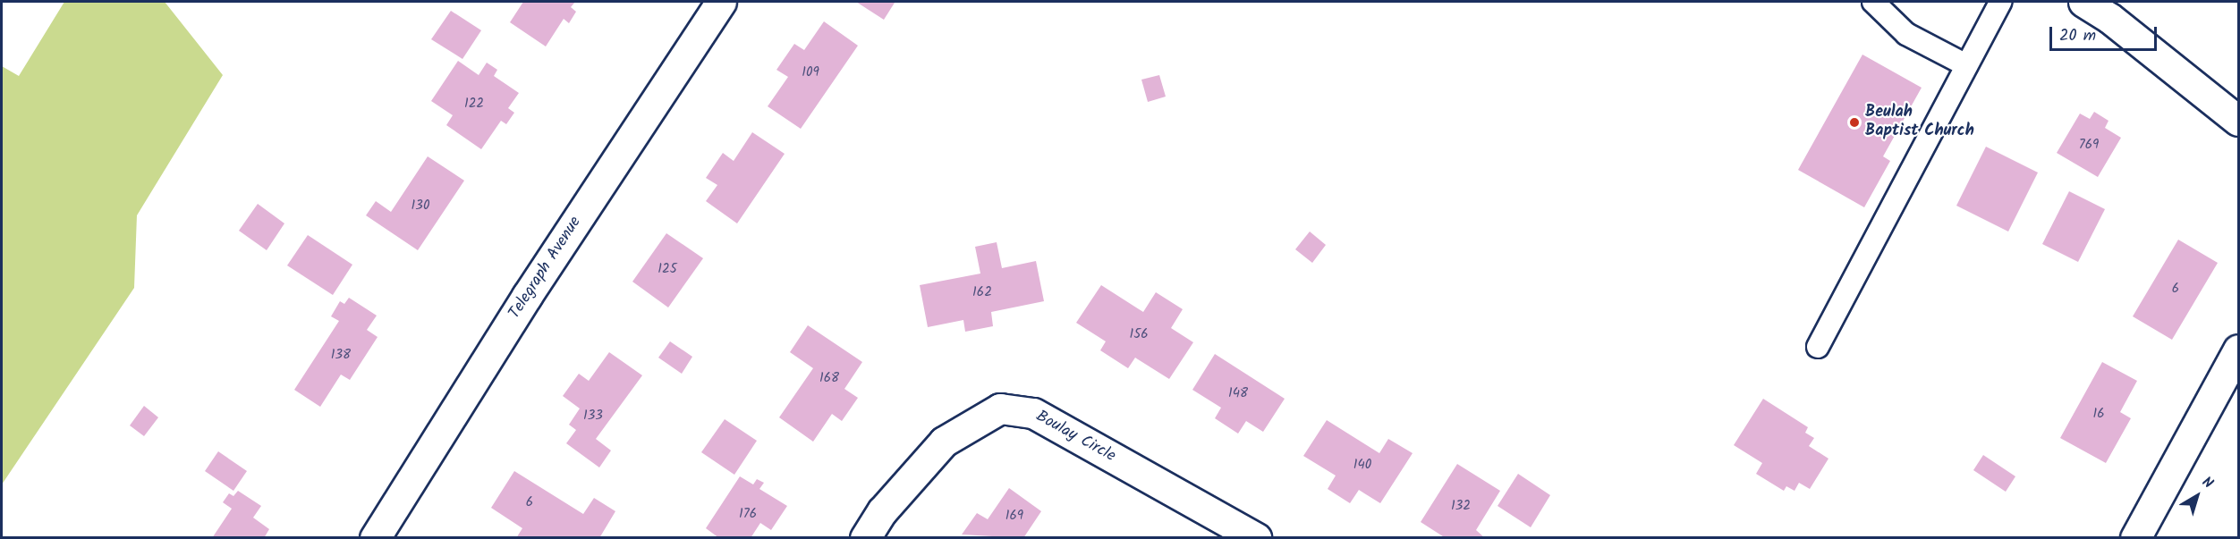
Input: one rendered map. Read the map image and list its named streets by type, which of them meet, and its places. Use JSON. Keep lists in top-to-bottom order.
{
  "streets": {
    "street": ["Telegraph Avenue", "Boulay Circle"]
  },
  "places": ["Beulah Baptist Church"],
  "house_numbers": [
    "109",
    "122",
    "769",
    "130",
    "125",
    "6",
    "162",
    "156",
    "138",
    "168",
    "148",
    "16",
    "133",
    "140",
    "6",
    "132",
    "176",
    "169"
  ],
  "scale_bar": "20 m",
  "north": "top right"
}
